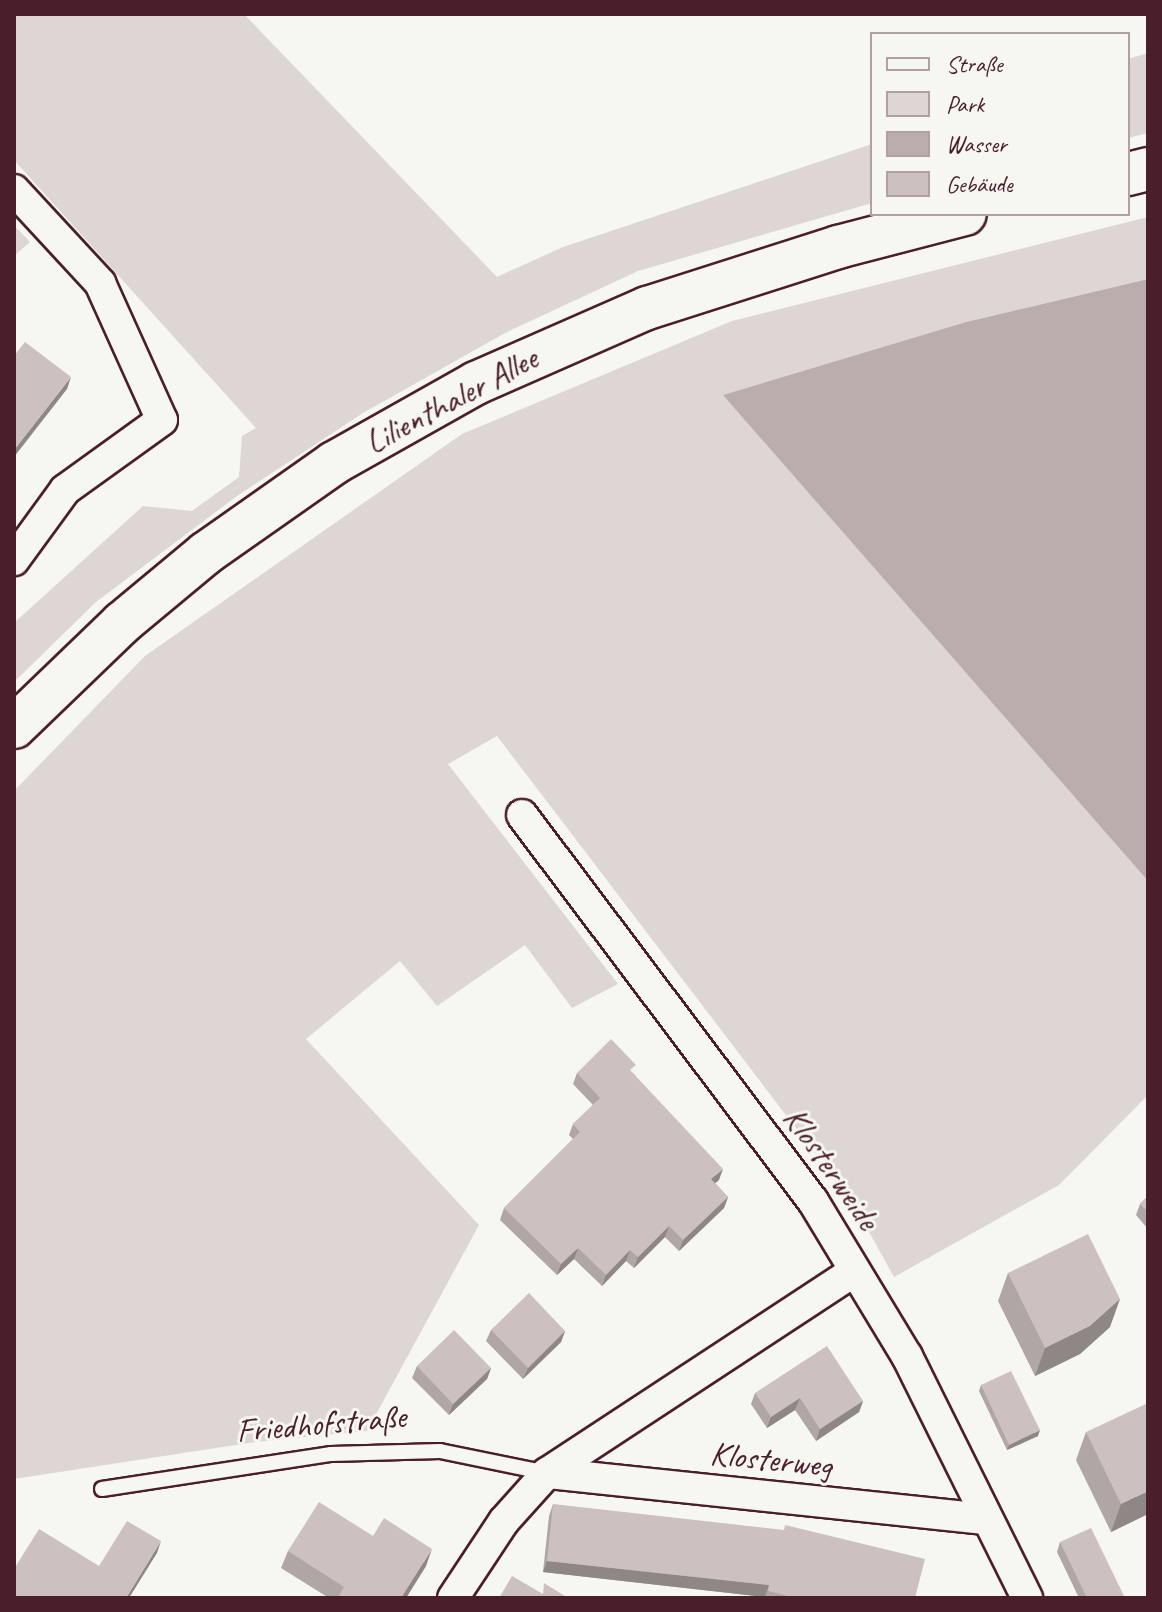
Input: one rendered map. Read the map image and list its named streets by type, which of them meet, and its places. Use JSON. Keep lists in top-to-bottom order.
{
  "streets": {
    "main road": ["Lilienthaler Allee"],
    "street": ["Klosterweide", "Klosterweg"],
    "lane": ["Friedhofstraße"]
  },
  "crossings": [
    ["Klosterweide", "Klosterweg"],
    ["Friedhofstraße", "Klosterweg"]
  ],
  "legend": [
    "Straße",
    "Park",
    "Wasser",
    "Gebäude"
  ]
}
